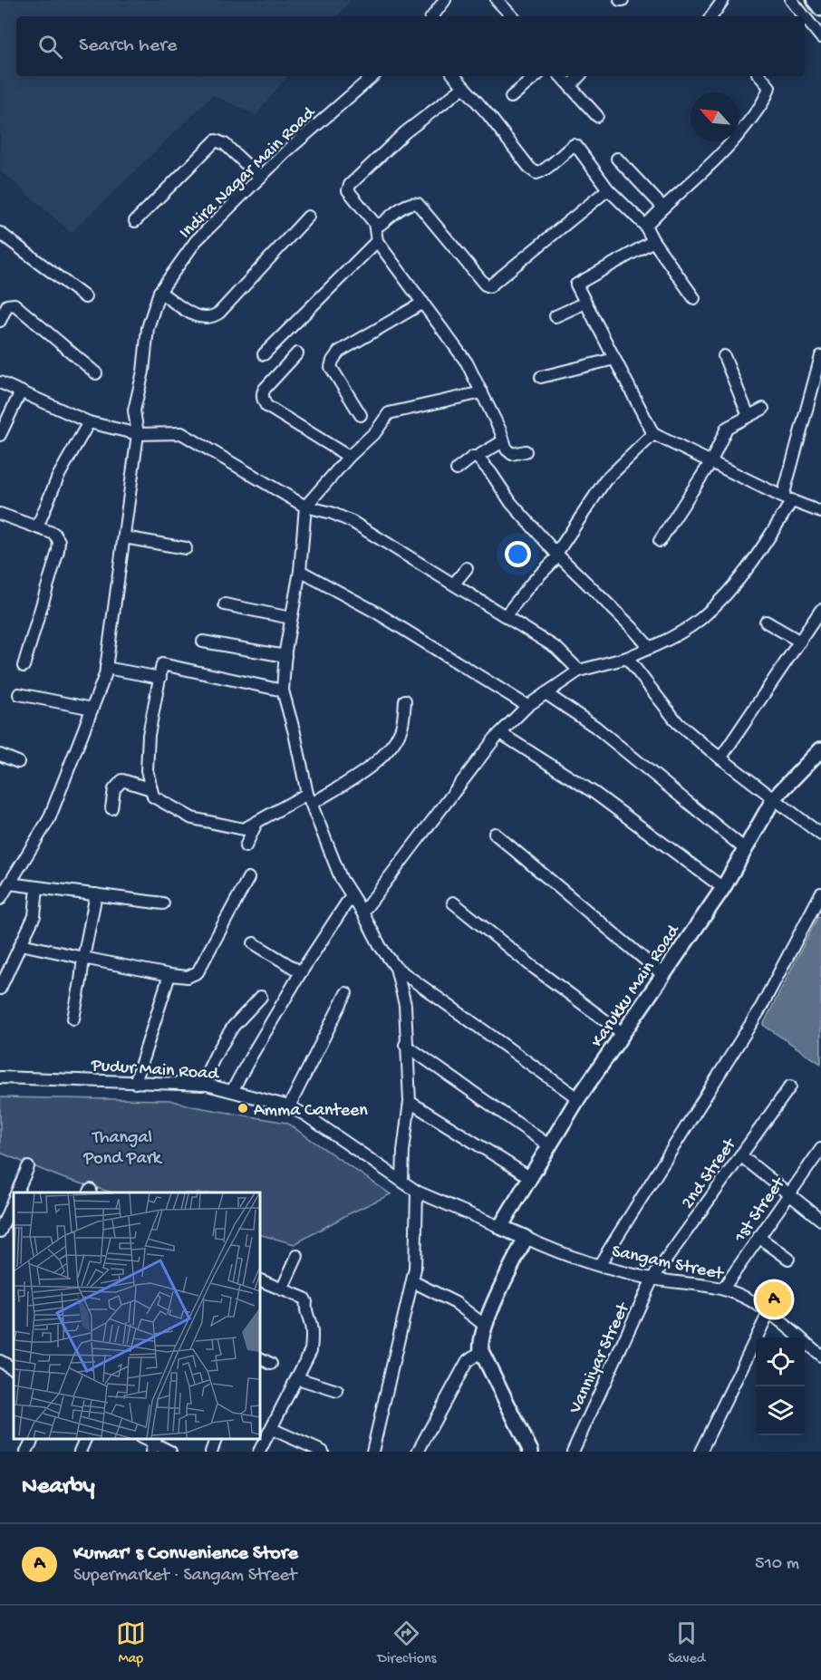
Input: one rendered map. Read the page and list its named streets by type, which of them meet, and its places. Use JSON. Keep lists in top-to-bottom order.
{
  "streets": {
    "main road": ["Karukku Main Road"],
    "street": [
      "Indira Nagar Main Road",
      "Pudur Main Road",
      "2nd Street",
      "1st Street",
      "Sangam Street",
      "Vanniyar Street"
    ]
  },
  "crossings": [
    ["Karukku Main Road", "Pudur Main Road"],
    ["2nd Street", "Sangam Street"],
    ["2nd Street", "Vanniyar Street"],
    ["1st Street", "Sangam Street"],
    ["Sangam Street", "Vanniyar Street"]
  ],
  "parks": ["Thangal Pond Park"],
  "places": ["Amma Canteen"],
  "north": "top left",
  "page": {
    "search": "Search here",
    "pins": "A",
    "heading": "Nearby",
    "list": [
      {
        "mark": "A",
        "name": "Kumar' s Convenience Store",
        "note": "Supermarket · Sangam Street",
        "value": "510 m"
      }
    ],
    "nav": ["Map", "Directions", "Saved"]
  }
}
